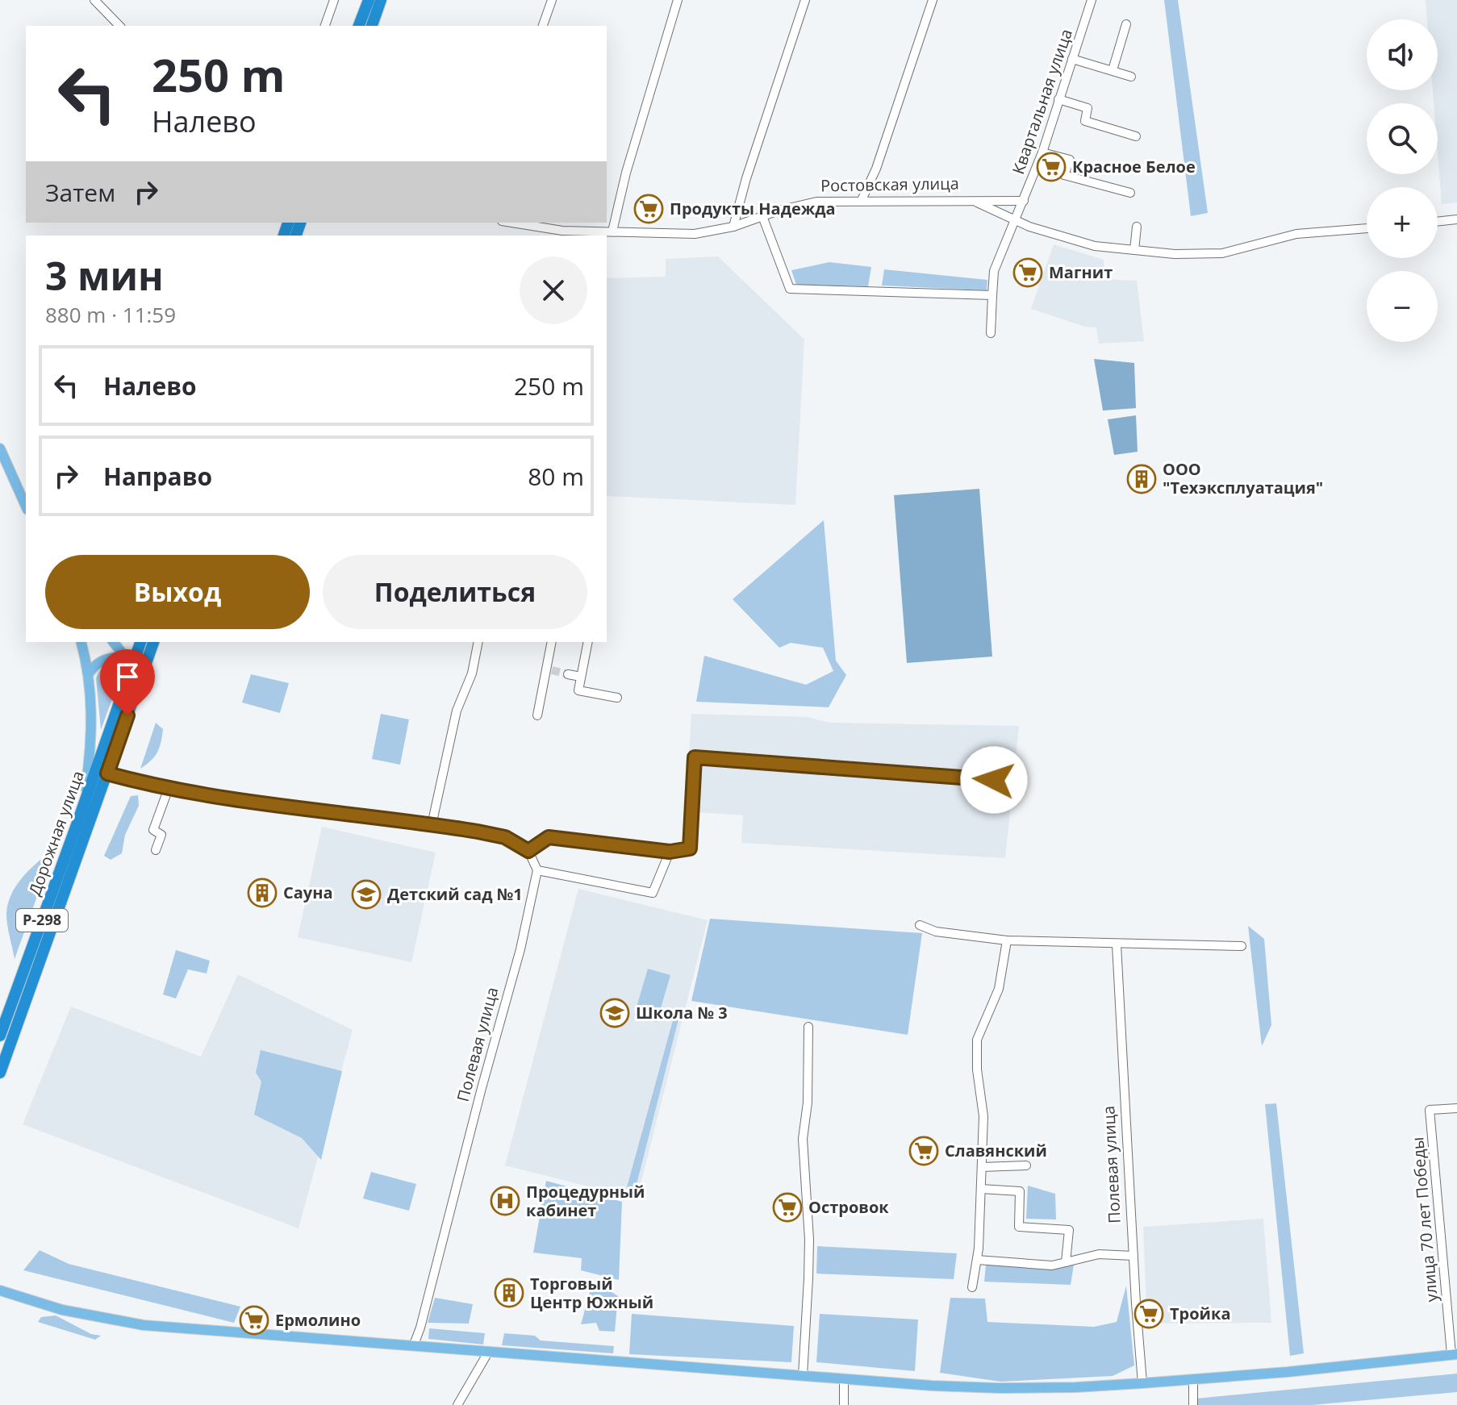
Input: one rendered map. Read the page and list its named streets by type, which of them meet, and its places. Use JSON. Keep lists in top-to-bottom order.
{
  "streets": {
    "highway": ["Дорожная улица", "Р-298"],
    "street": [
      "Квартальная улица",
      "Ростовская улица",
      "Полевая улица",
      "улица 70 лет Победы"
    ]
  },
  "crossings": [
    ["Квартальная улица", "Ростовская улица"]
  ],
  "places": {
    "supermarket": [
      "Красное Белое",
      "Продукты Надежда",
      "Магнит",
      "Славянский",
      "Островок",
      "Тройка",
      "Ермолино"
    ],
    "building": ["ООО \"Техэксплуатация\"", "Сауна", "Торговый Центр Южный"],
    "school or university": ["Детский сад №1", "Школа № 3"],
    "hospital": ["Процедурный кабинет"]
  },
  "page": {
    "map_buttons": ["+", "−"],
    "turn": ["250 m", "Налево"],
    "then": "Затем",
    "heading": ["3 мин", "880 m · 11:59"],
    "list": [
      {
        "name": "Налево",
        "value": "250 m"
      },
      {
        "name": "Направо",
        "value": "80 m"
      }
    ],
    "buttons": ["Выход", "Поделиться"]
  }
}
